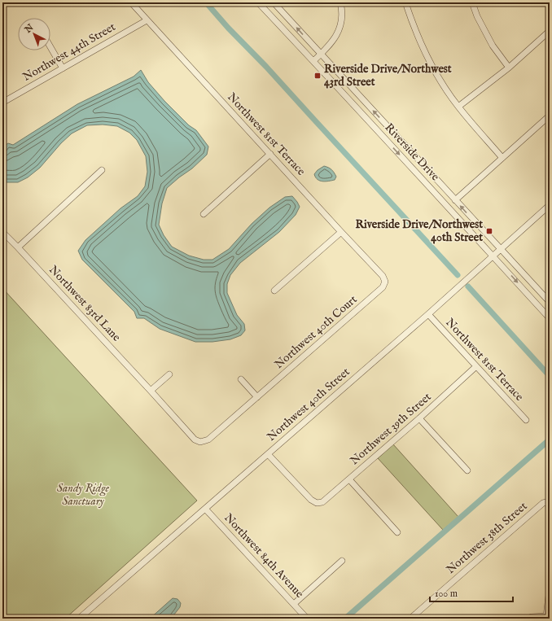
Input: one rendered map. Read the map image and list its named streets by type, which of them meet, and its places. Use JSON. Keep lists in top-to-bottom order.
{
  "streets": {
    "street": [
      "Northwest 44th Street",
      "Northwest 81st Terrace",
      "Riverside Drive",
      "Northwest 83rd Lane",
      "Northwest 40th Court",
      "Northwest 40th Street",
      "Northwest 39th Street",
      "Northwest 38th Street",
      "Northwest 84th Avenue"
    ]
  },
  "crossings": [
    ["Northwest 44th Street", "Northwest 81st Terrace"],
    ["Northwest 81st Terrace", "Northwest 40th Court"],
    ["Northwest 81st Terrace", "Northwest 40th Street"],
    ["Northwest 81st Terrace", "Northwest 39th Street"],
    ["Riverside Drive", "Northwest 40th Street"],
    ["Northwest 83rd Lane", "Northwest 40th Court"],
    ["Northwest 40th Street", "Northwest 39th Street"],
    ["Northwest 40th Street", "Northwest 84th Avenue"]
  ],
  "parks": ["Sandy Ridge Sanctuary"],
  "places": {
    "transit": ["Riverside Drive/Northwest 43rd Street", "Riverside Drive/Northwest 40th Street"]
  },
  "scale_bar": "100 m",
  "north": "top left"
}
